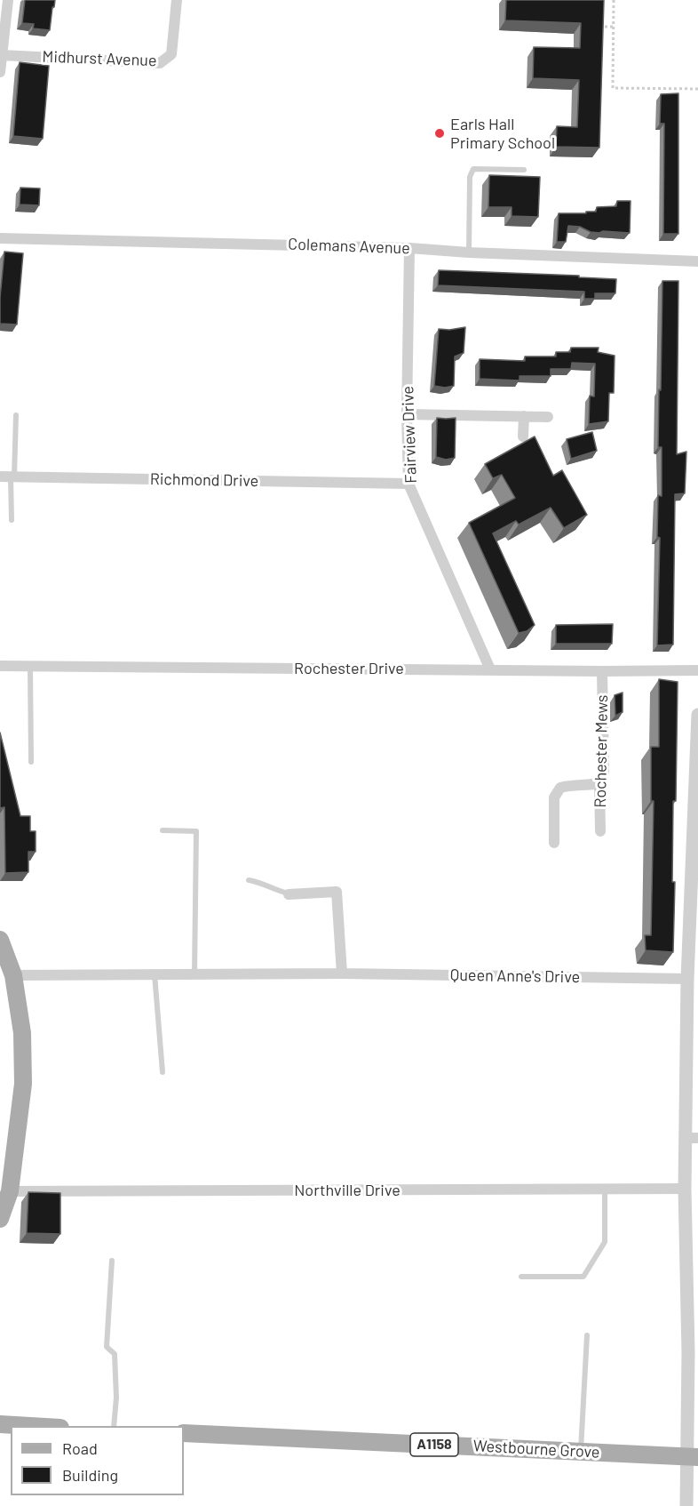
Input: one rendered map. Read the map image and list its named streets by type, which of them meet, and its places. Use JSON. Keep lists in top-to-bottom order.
{
  "streets": {
    "main road": ["A1158", "Westbourne Grove"],
    "street": [
      "Midhurst Avenue",
      "Colemans Avenue",
      "Fairview Drive",
      "Richmond Drive",
      "Rochester Drive",
      "Rochester Mews",
      "Queen Anne's Drive",
      "Northville Drive"
    ]
  },
  "crossings": [
    ["Colemans Avenue", "Fairview Drive"],
    ["Fairview Drive", "Richmond Drive"],
    ["Fairview Drive", "Rochester Drive"],
    ["Rochester Drive", "Rochester Mews"]
  ],
  "places": ["Earls Hall Primary School"],
  "legend": ["Road", "Building"]
}
